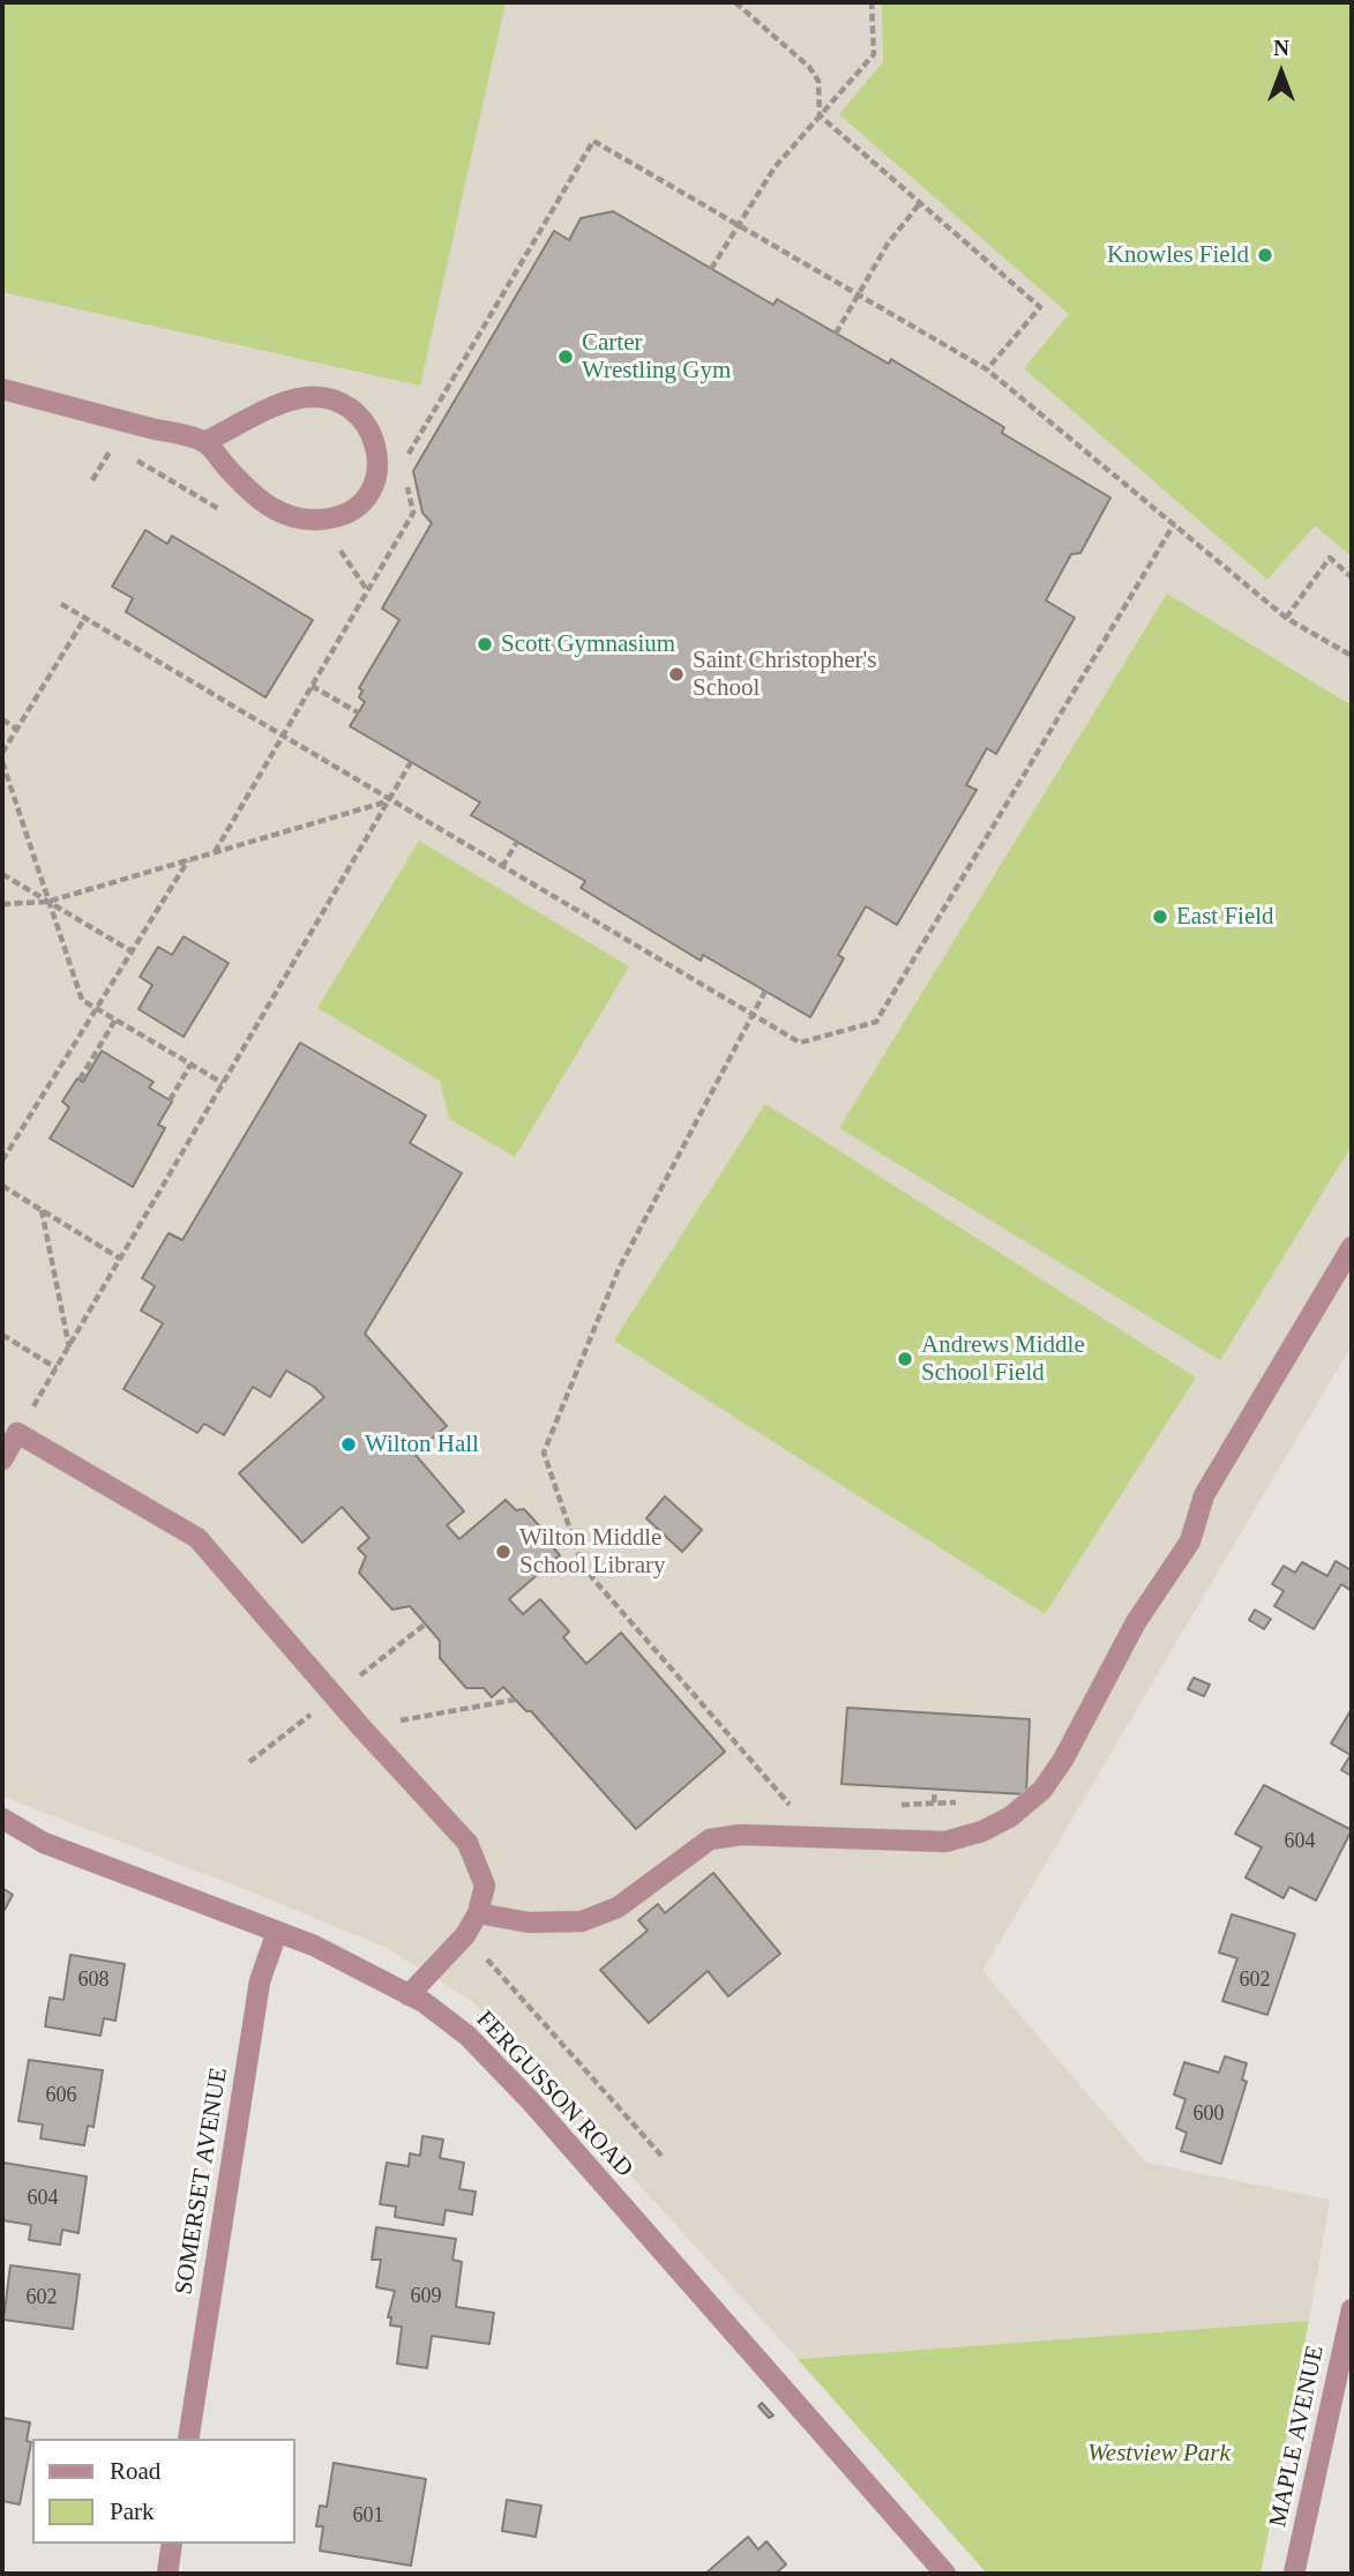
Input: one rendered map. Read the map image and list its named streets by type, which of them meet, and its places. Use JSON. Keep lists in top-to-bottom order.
{
  "streets": {
    "street": ["FERGUSSON ROAD", "SOMERSET AVENUE", "MAPLE AVENUE"]
  },
  "crossings": [
    ["FERGUSSON ROAD", "SOMERSET AVENUE"]
  ],
  "parks": ["Westview Park"],
  "places": [
    "Knowles Field",
    "Carter Wrestling Gym",
    "Scott Gymnasium",
    "Saint Christopher's School",
    "East Field",
    "Andrews Middle School Field",
    "Wilton Hall",
    "Wilton Middle School Library"
  ],
  "house_numbers": [
    "604",
    "608",
    "602",
    "606",
    "600",
    "604",
    "609",
    "602",
    "601"
  ],
  "legend": ["Road", "Park"],
  "north": "top"
}
